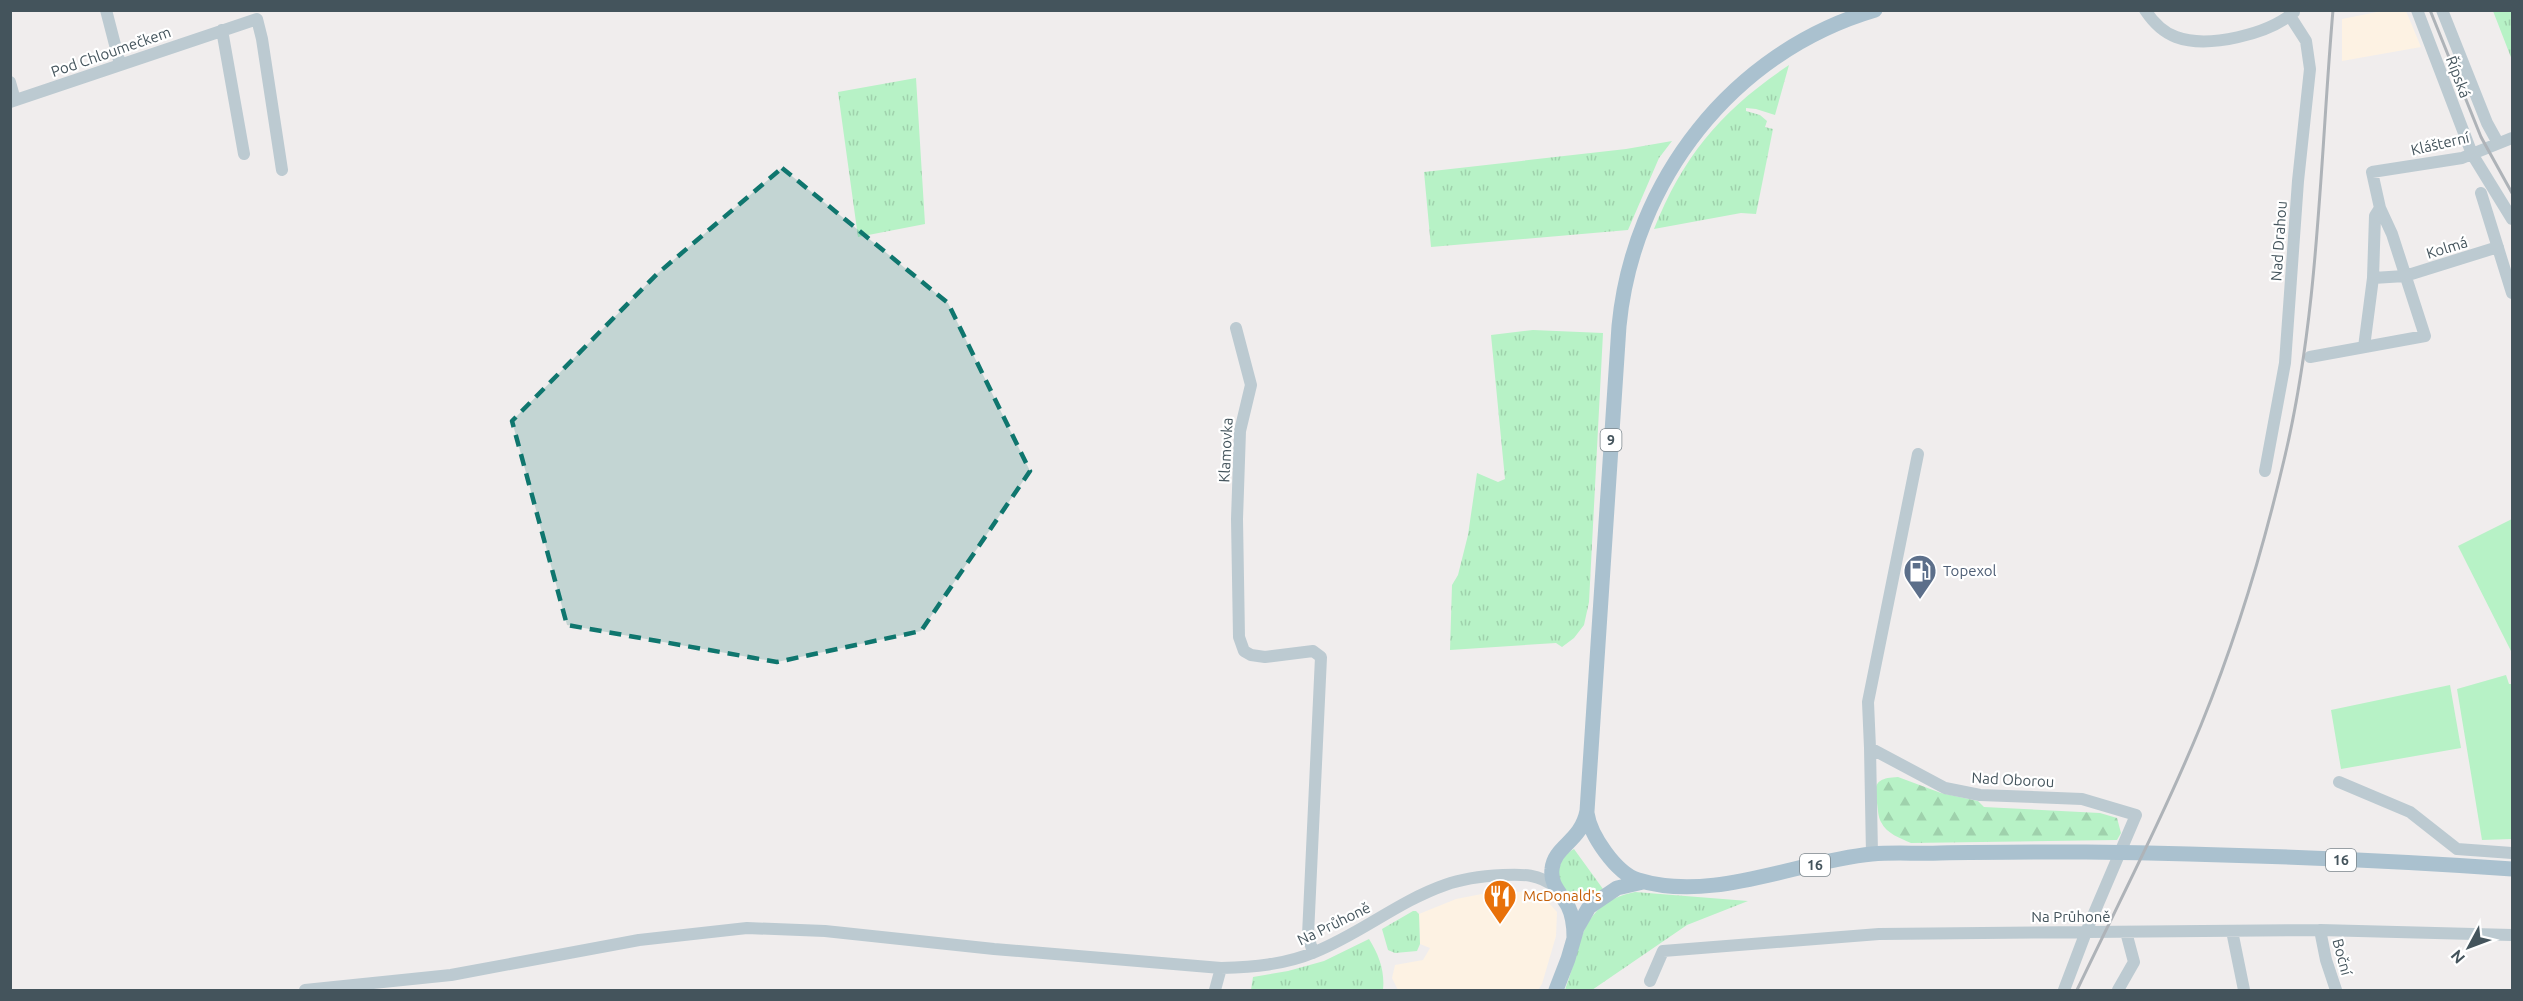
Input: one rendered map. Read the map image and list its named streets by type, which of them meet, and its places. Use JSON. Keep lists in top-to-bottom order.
{
  "streets": {
    "main road": ["9", "16"],
    "street": [
      "Pod Chloumečkem",
      "Řípská",
      "Klášterní",
      "Nad Drahou",
      "Kolmá",
      "Klamovka",
      "Nad Oborou",
      "Na Průhoně",
      "Boční"
    ]
  },
  "crossings": [
    ["Řípská", "Klášterní"],
    ["9", "16"],
    ["9", "Na Průhoně"],
    ["Klamovka", "Na Průhoně"],
    ["Nad Oborou", "Na Průhoně"],
    ["16", "Na Průhoně"],
    ["Na Průhoně", "Boční"]
  ],
  "places": {
    "fuel station": ["Topexol"],
    "restaurant": ["McDonald's"]
  },
  "north": "bottom left"
}
